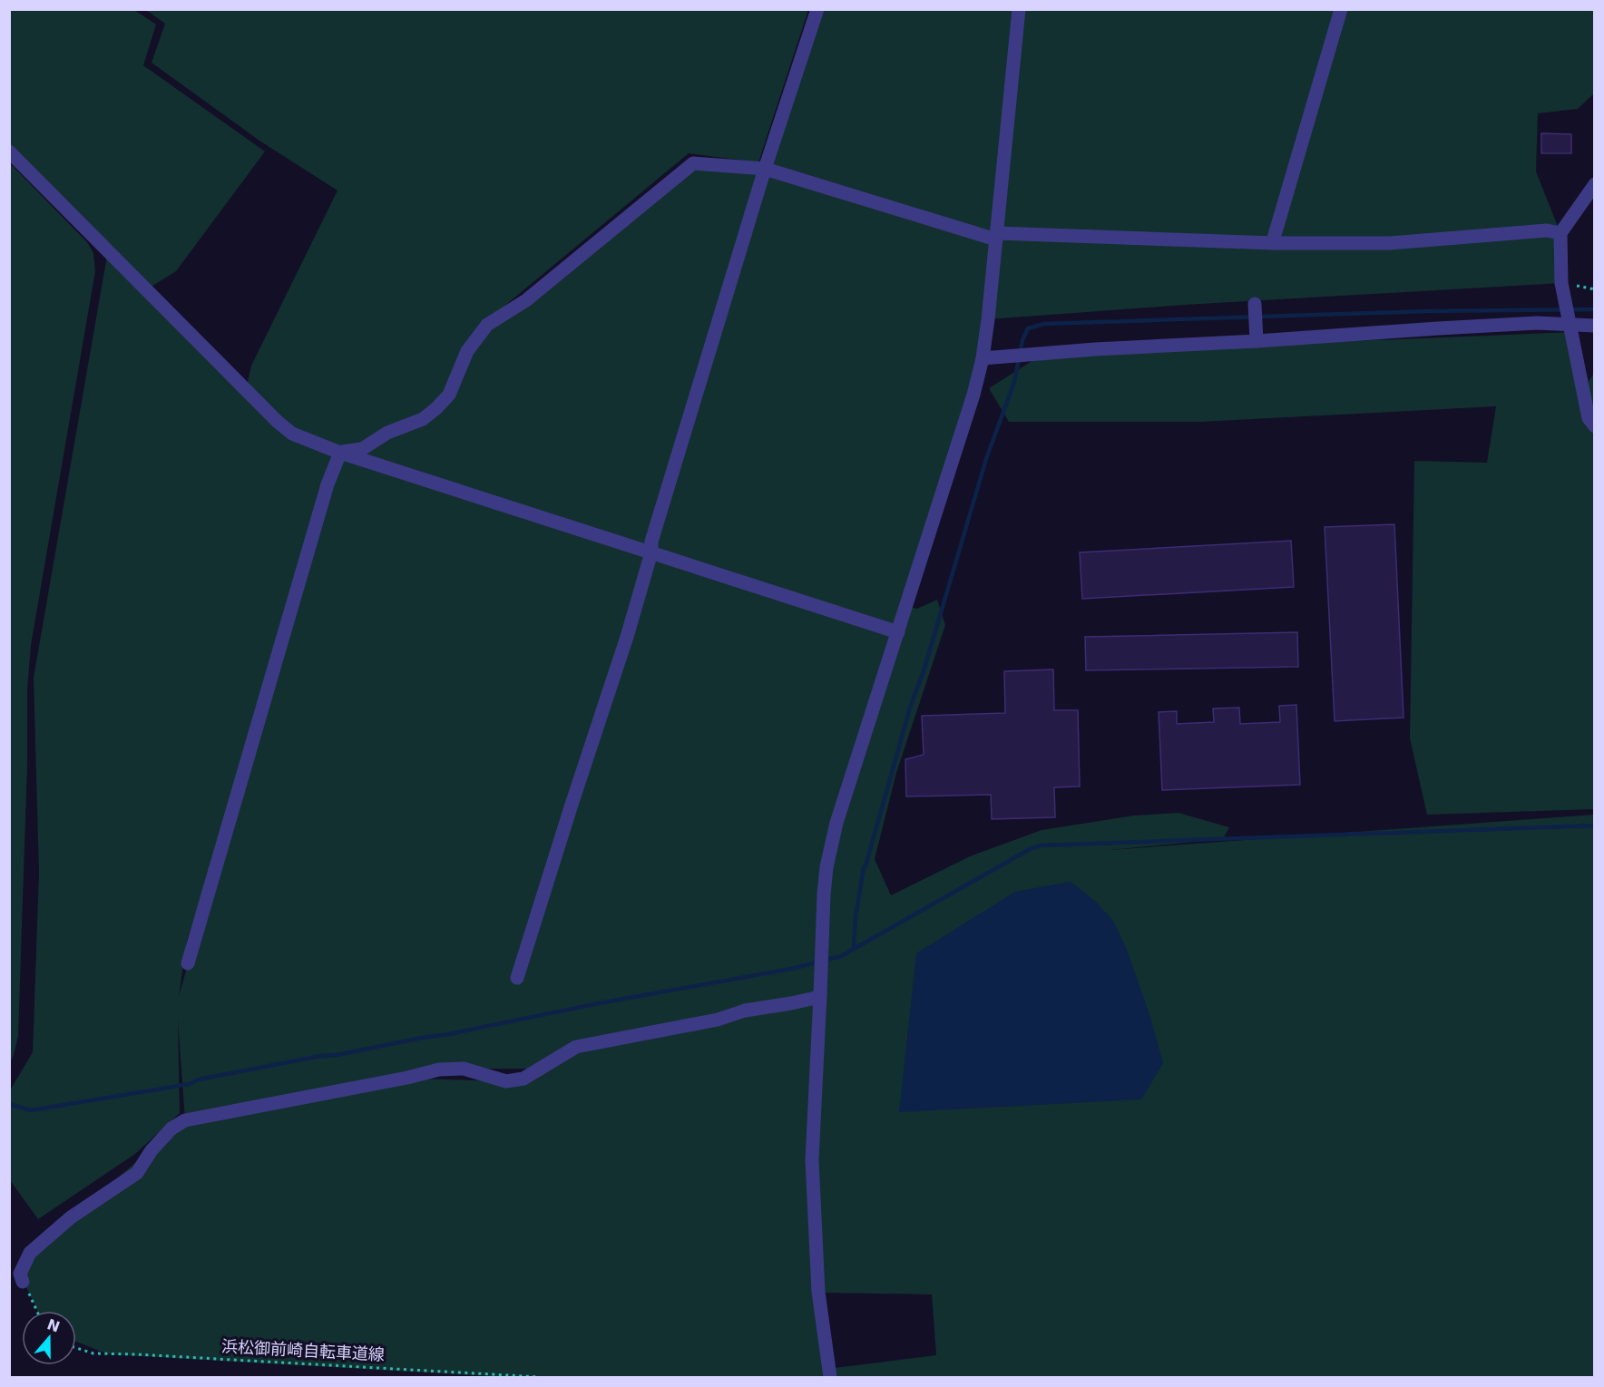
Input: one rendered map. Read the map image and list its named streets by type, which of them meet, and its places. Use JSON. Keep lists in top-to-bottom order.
{
  "streets": {
    "path": ["浜松御前崎自転車道線"]
  },
  "north": "top"
}
